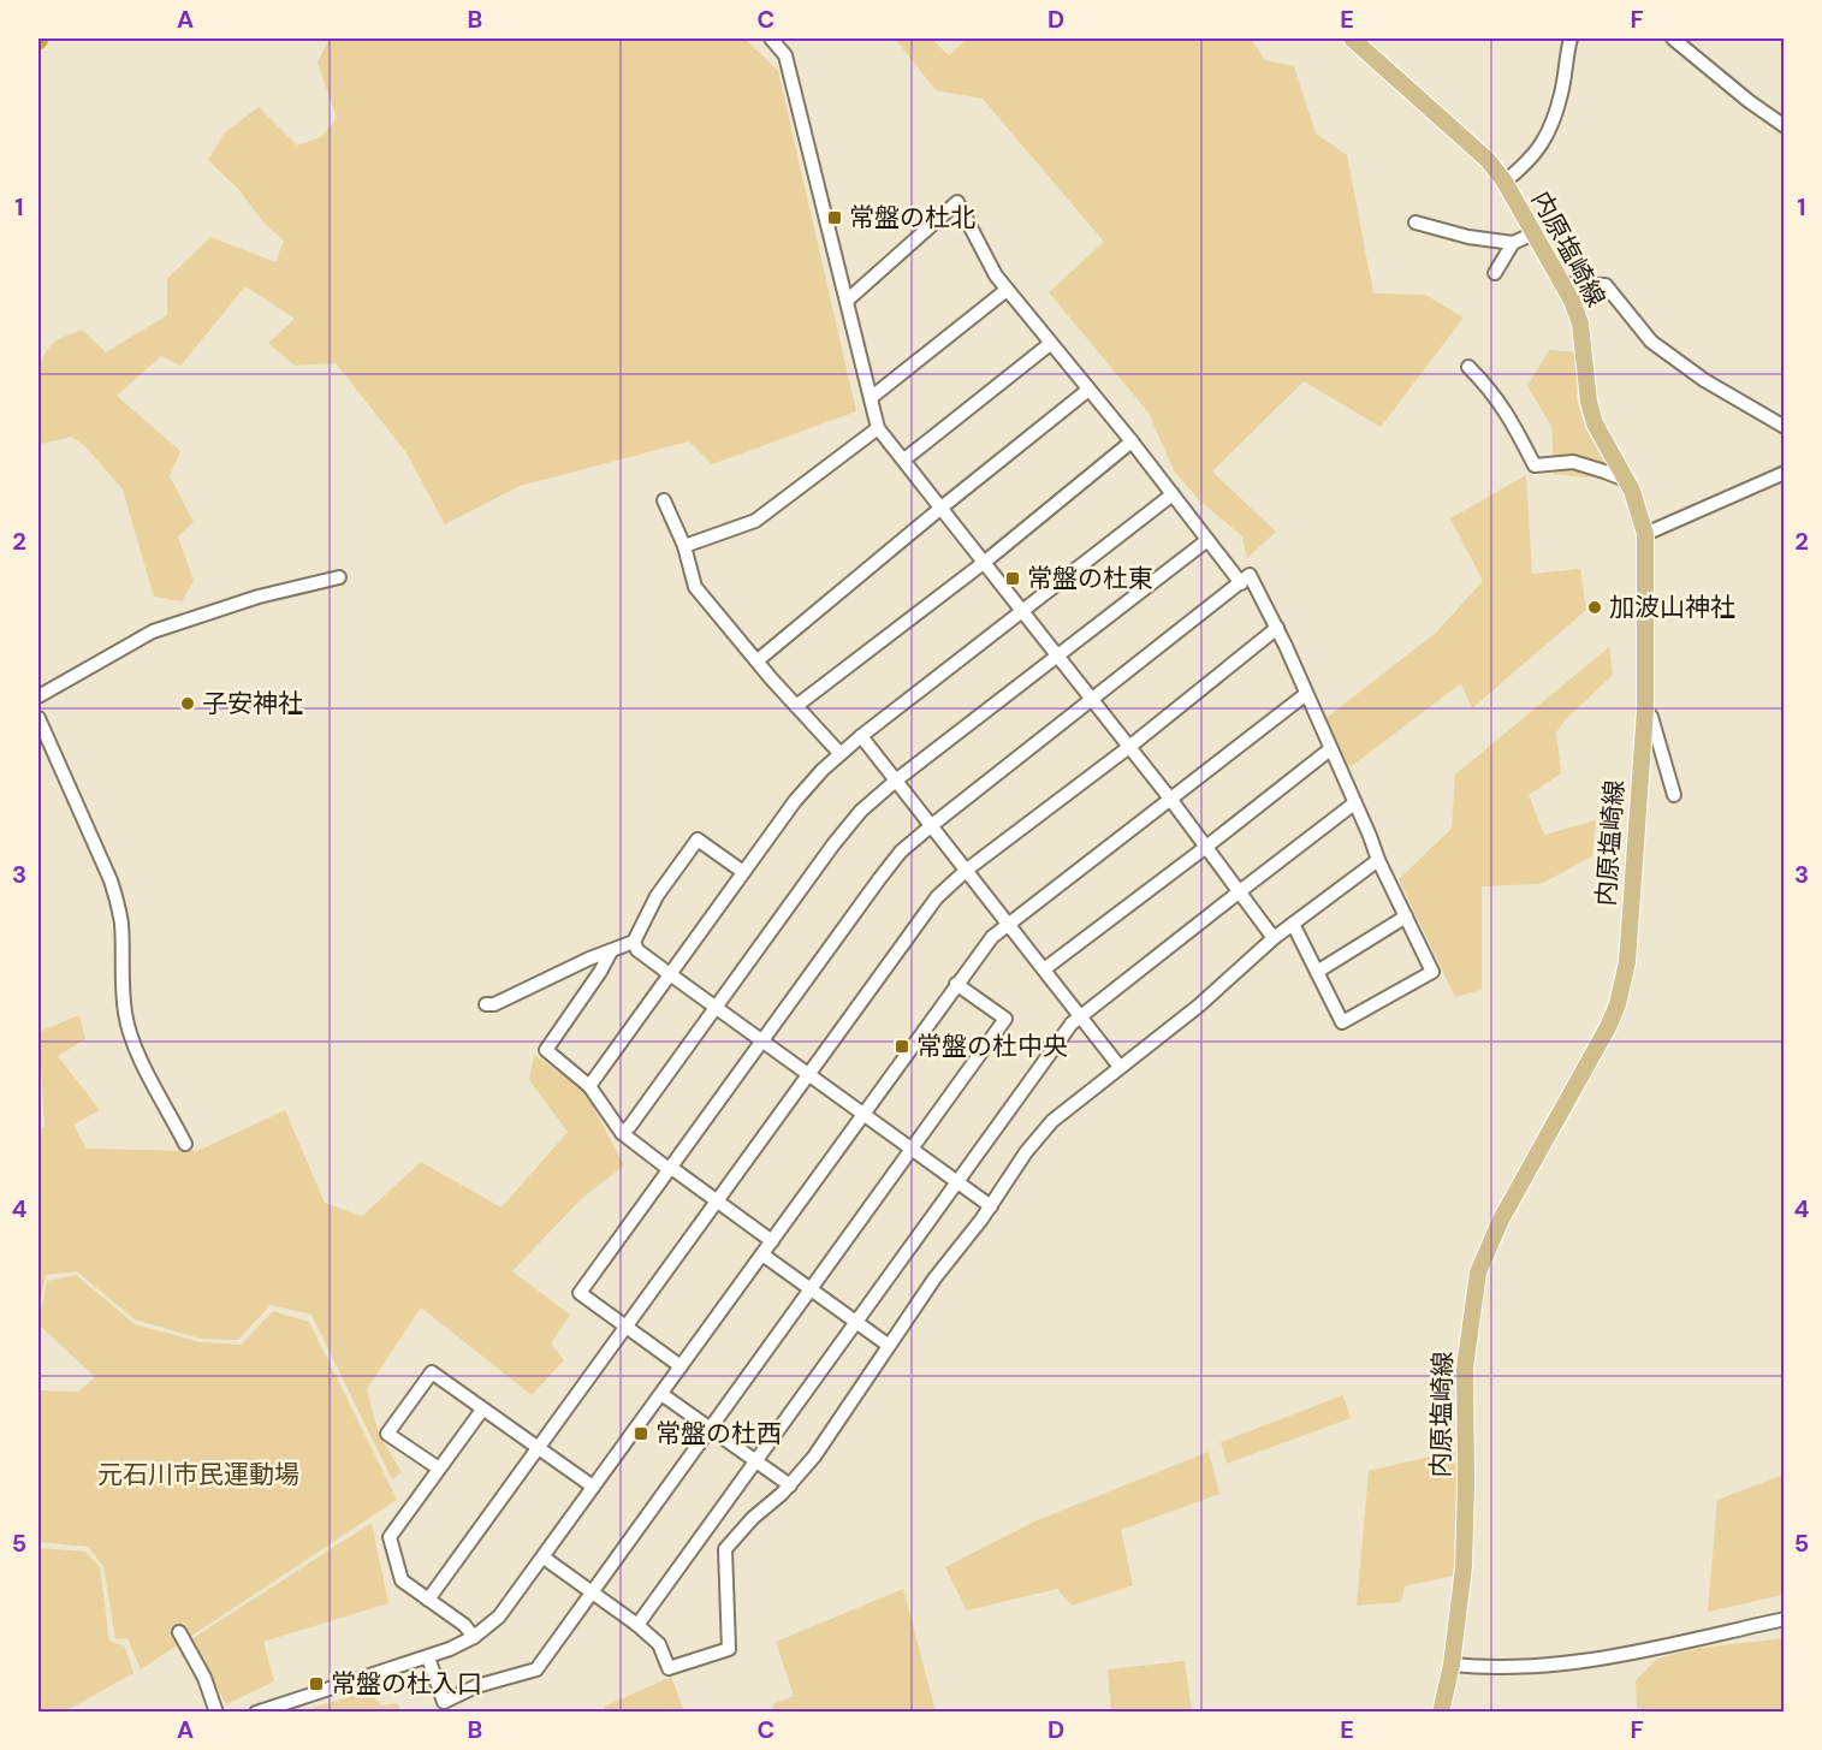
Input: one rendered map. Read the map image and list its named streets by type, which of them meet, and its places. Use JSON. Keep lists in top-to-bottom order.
{
  "streets": {
    "main road": ["内原塩崎線"]
  },
  "parks": ["元石川市民運動場"],
  "places": {
    "transit": [
      "常盤の杜北",
      "常盤の杜東",
      "常盤の杜中央",
      "常盤の杜西",
      "常盤の杜入口"
    ],
    "other": ["加波山神社", "子安神社"]
  },
  "grid": {
    "columns": [
      "A",
      "B",
      "C",
      "D",
      "E",
      "F"
    ],
    "rows": [
      "1",
      "2",
      "3",
      "4",
      "5"
    ]
  }
}
